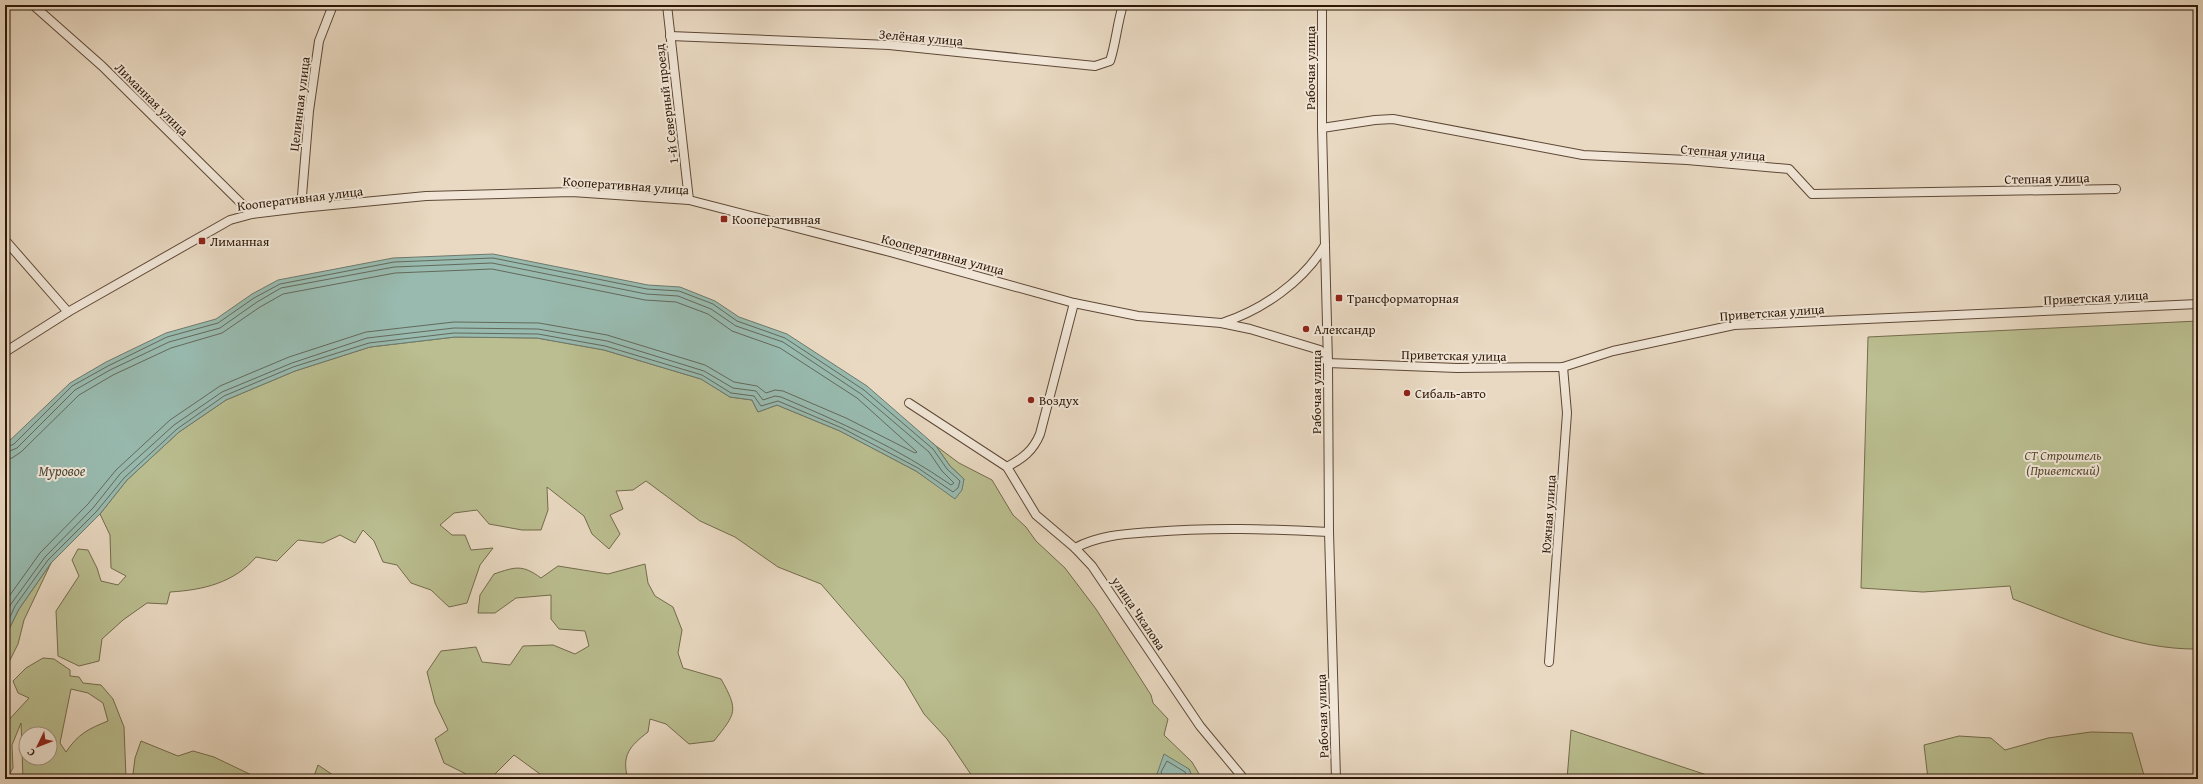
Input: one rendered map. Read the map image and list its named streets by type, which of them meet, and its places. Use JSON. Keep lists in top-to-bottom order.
{
  "streets": {
    "street": [
      "Зелёная улица",
      "Рабочая улица",
      "Лиманная улица",
      "Целинная улица",
      "1-й Северный проезд",
      "Степная улица",
      "Кооперативная улица",
      "Приветская улица",
      "Южная улица",
      "улица Чкалова"
    ]
  },
  "crossings": [
    ["Зелёная улица", "1-й Северный проезд"],
    ["Рабочая улица", "Степная улица"],
    ["Рабочая улица", "Кооперативная улица"],
    ["Рабочая улица", "Приветская улица"],
    ["Лиманная улица", "Кооперативная улица"],
    ["Целинная улица", "Кооперативная улица"],
    ["1-й Северный проезд", "Кооперативная улица"],
    ["Кооперативная улица", "Приветская улица"],
    ["Приветская улица", "Южная улица"]
  ],
  "water": ["Муровое"],
  "parks": ["СТ Строитель (Приветский)"],
  "places": {
    "transit": ["Кооперативная", "Лиманная", "Трансформаторная"],
    "other": ["Александр", "Сибаль-авто", "Воздух"]
  },
  "north": "bottom left"
}
